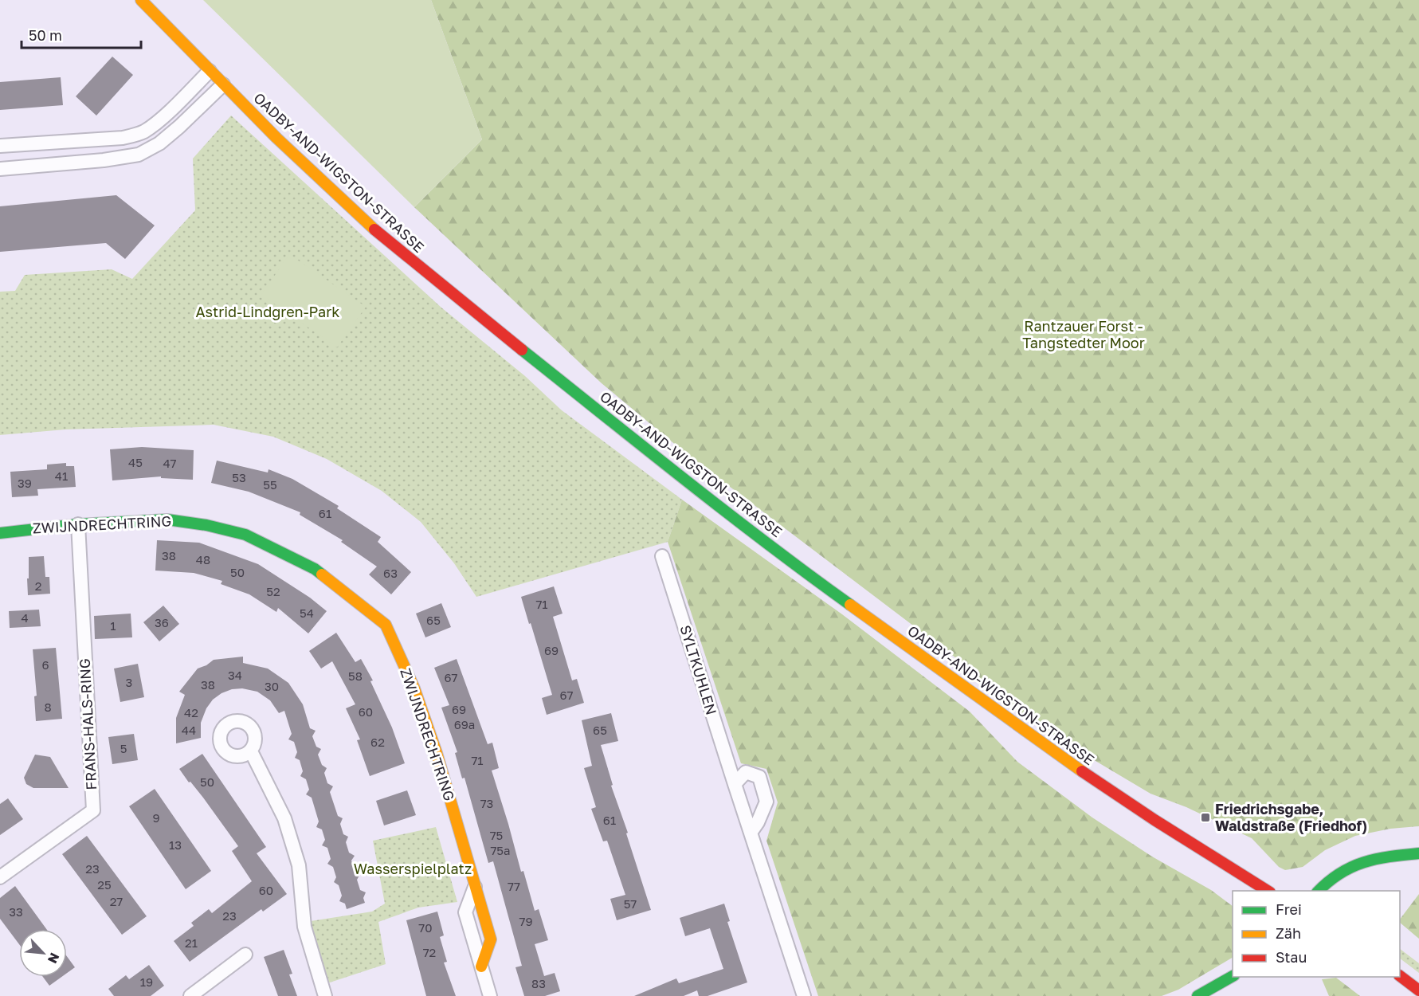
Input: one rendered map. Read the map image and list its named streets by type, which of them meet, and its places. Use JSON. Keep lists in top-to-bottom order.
{
  "streets": {
    "main road": ["OADBY-AND-WIGSTON-STRASSE", "ZWIJNDRECHTRING"],
    "street": ["SYLTKUHLEN", "FRANS-HALS-RING"]
  },
  "crossings": [
    ["ZWIJNDRECHTRING", "FRANS-HALS-RING"]
  ],
  "parks": ["Astrid-Lindgren-Park", "Rantzauer Forst - Tangstedter Moor", "Wasserspielplatz"],
  "places": {
    "transit": ["Friedrichsgabe, Waldstraße (Friedhof)"]
  },
  "house_numbers": [
    "45",
    "47",
    "41",
    "53",
    "39",
    "55",
    "61",
    "38",
    "48",
    "50",
    "63",
    "2",
    "52",
    "71",
    "54",
    "4",
    "65",
    "36",
    "1",
    "69",
    "6",
    "34",
    "58",
    "67",
    "3",
    "38",
    "30",
    "67",
    "8",
    "69",
    "60",
    "42",
    "69a",
    "44",
    "65",
    "62",
    "5",
    "71",
    "50",
    "73",
    "9",
    "61",
    "75",
    "13",
    "75a",
    "23",
    "25",
    "77",
    "60",
    "27",
    "57",
    "33",
    "23",
    "79",
    "70",
    "21",
    "72",
    "19",
    "83"
  ],
  "legend": ["Frei", "Zäh", "Stau"],
  "scale_bar": "50 m",
  "north": "bottom right"
}
